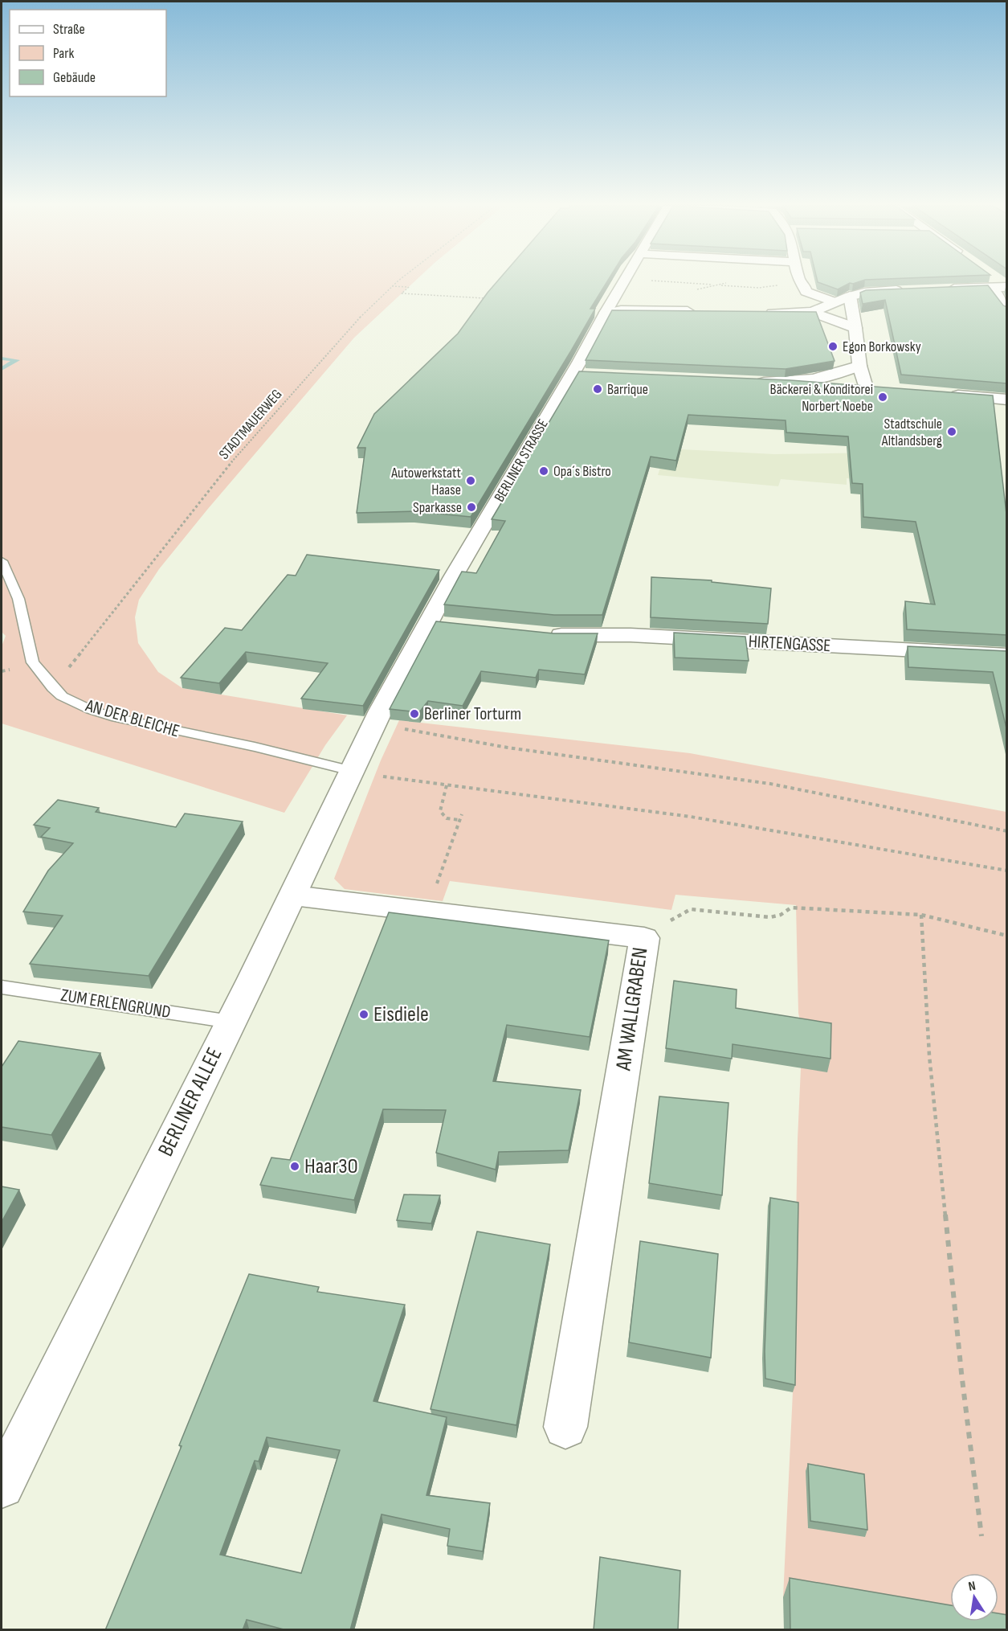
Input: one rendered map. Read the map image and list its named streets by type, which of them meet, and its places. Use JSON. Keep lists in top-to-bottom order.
{
  "streets": {
    "street": [
      "BERLINER STRASSE",
      "HIRTENGASSE",
      "AM WALLGRABEN",
      "BERLINER ALLEE"
    ],
    "lane": ["AN DER BLEICHE", "ZUM ERLENGRUND"],
    "path": ["STADTMAUERWEG"]
  },
  "crossings": [
    ["STADTMAUERWEG", "AN DER BLEICHE"],
    ["BERLINER STRASSE", "BERLINER ALLEE"],
    ["AN DER BLEICHE", "BERLINER ALLEE"],
    ["ZUM ERLENGRUND", "BERLINER ALLEE"],
    ["AM WALLGRABEN", "BERLINER ALLEE"]
  ],
  "places": [
    "Egon Borkowsky",
    "Barrique",
    "Bäckerei & Konditorei Norbert Noebe",
    "Stadtschule Altlandsberg",
    "Opa´s Bistro",
    "Autowerkstatt Haase",
    "Sparkasse",
    "Berliner Torturm",
    "Eisdiele",
    "Haar3O"
  ],
  "legend": ["Straße", "Park", "Gebäude"],
  "north": "top"
}
